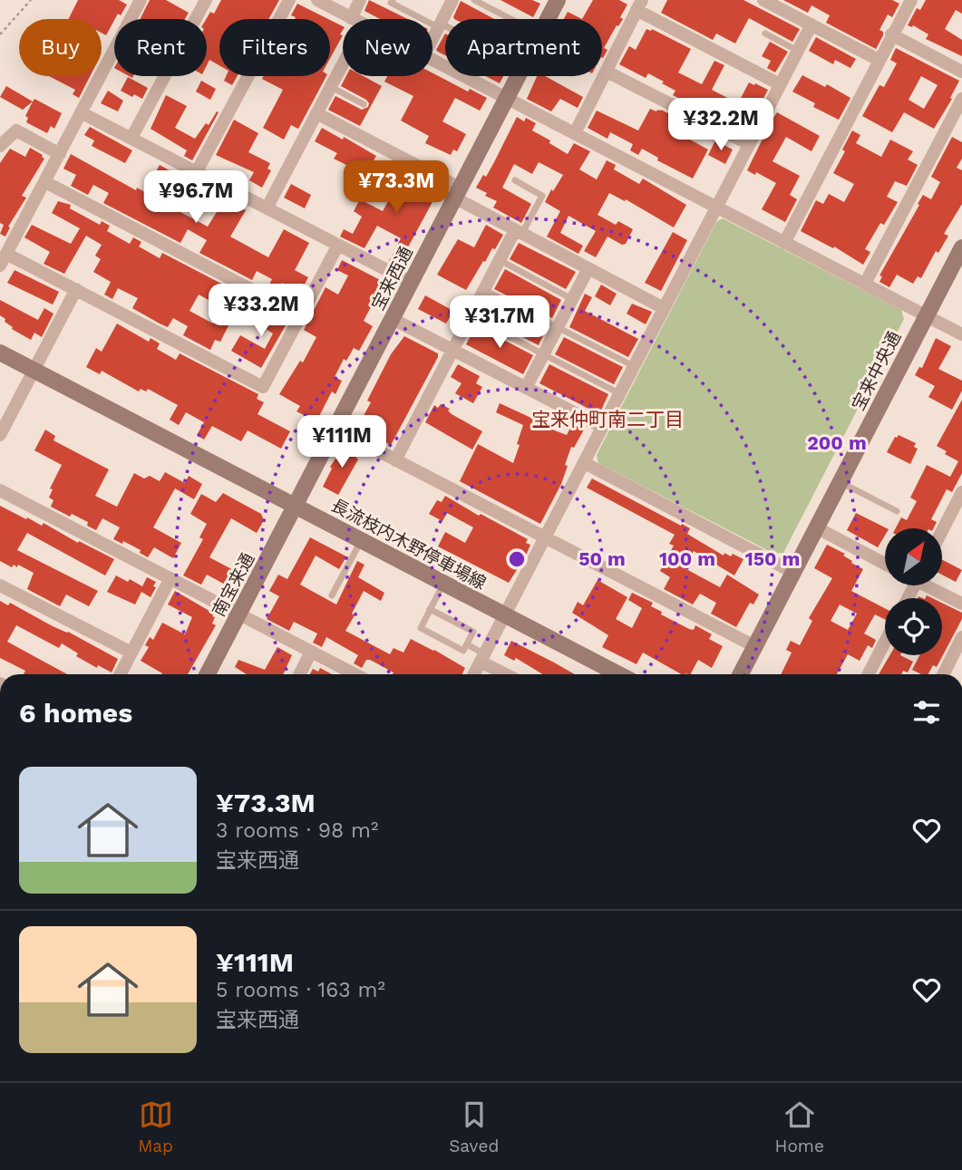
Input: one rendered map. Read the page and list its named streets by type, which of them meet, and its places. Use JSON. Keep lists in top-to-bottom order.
{
  "streets": {
    "street": [
      "宝来西通",
      "宝来中央通",
      "長流枝内木野停車場線",
      "南宝来通"
    ]
  },
  "crossings": [
    ["宝来西通", "長流枝内木野停車場線"],
    ["宝来西通", "南宝来通"],
    ["長流枝内木野停車場線", "南宝来通"]
  ],
  "districts": ["宝来仲町南二丁目"],
  "north": "top right",
  "page": {
    "chip": [
      "Buy",
      "Rent",
      "Filters",
      "New",
      "Apartment"
    ],
    "price": [
      "¥32.2M",
      "¥73.3M",
      "¥96.7M",
      "¥33.2M",
      "¥31.7M",
      "¥111M"
    ],
    "heading": "6 homes",
    "list": [
      {
        "name": "¥73.3M",
        "note": "3 rooms · 98 m² · 宝来西通"
      },
      {
        "name": "¥111M",
        "note": "5 rooms · 163 m² · 宝来西通"
      }
    ],
    "tabs": ["Map", "Saved", "Home"]
  },
  "rings": [
    "200 m",
    "50 m",
    "100 m",
    "150 m"
  ]
}
